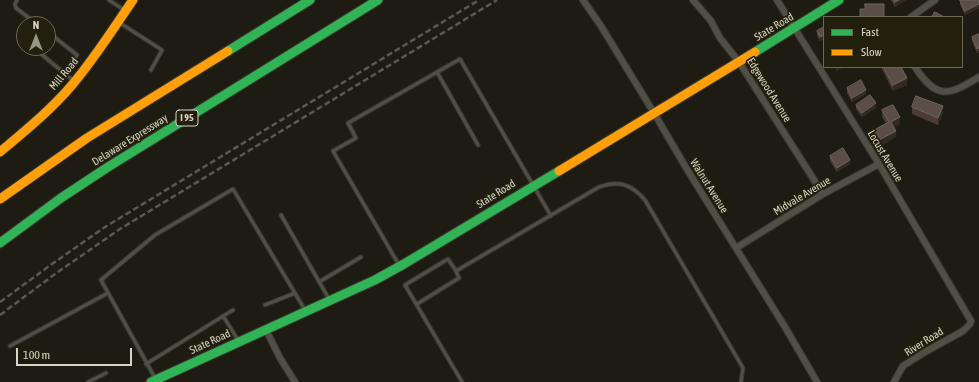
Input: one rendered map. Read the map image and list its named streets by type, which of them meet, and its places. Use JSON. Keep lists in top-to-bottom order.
{
  "streets": {
    "main road": [
      "State Road",
      "Mill Road",
      "I 95",
      "Delaware Expressway"
    ],
    "street": [
      "Edgewood Avenue",
      "Locust Avenue",
      "Walnut Avenue",
      "Midvale Avenue",
      "River Road"
    ]
  },
  "crossings": [
    ["State Road", "Edgewood Avenue"],
    ["State Road", "Locust Avenue"],
    ["State Road", "Walnut Avenue"],
    ["Edgewood Avenue", "Midvale Avenue"],
    ["Locust Avenue", "Midvale Avenue"],
    ["Locust Avenue", "River Road"],
    ["Walnut Avenue", "Midvale Avenue"]
  ],
  "legend": ["Fast", "Slow"],
  "scale_bar": "100 m",
  "north": "top"
}
